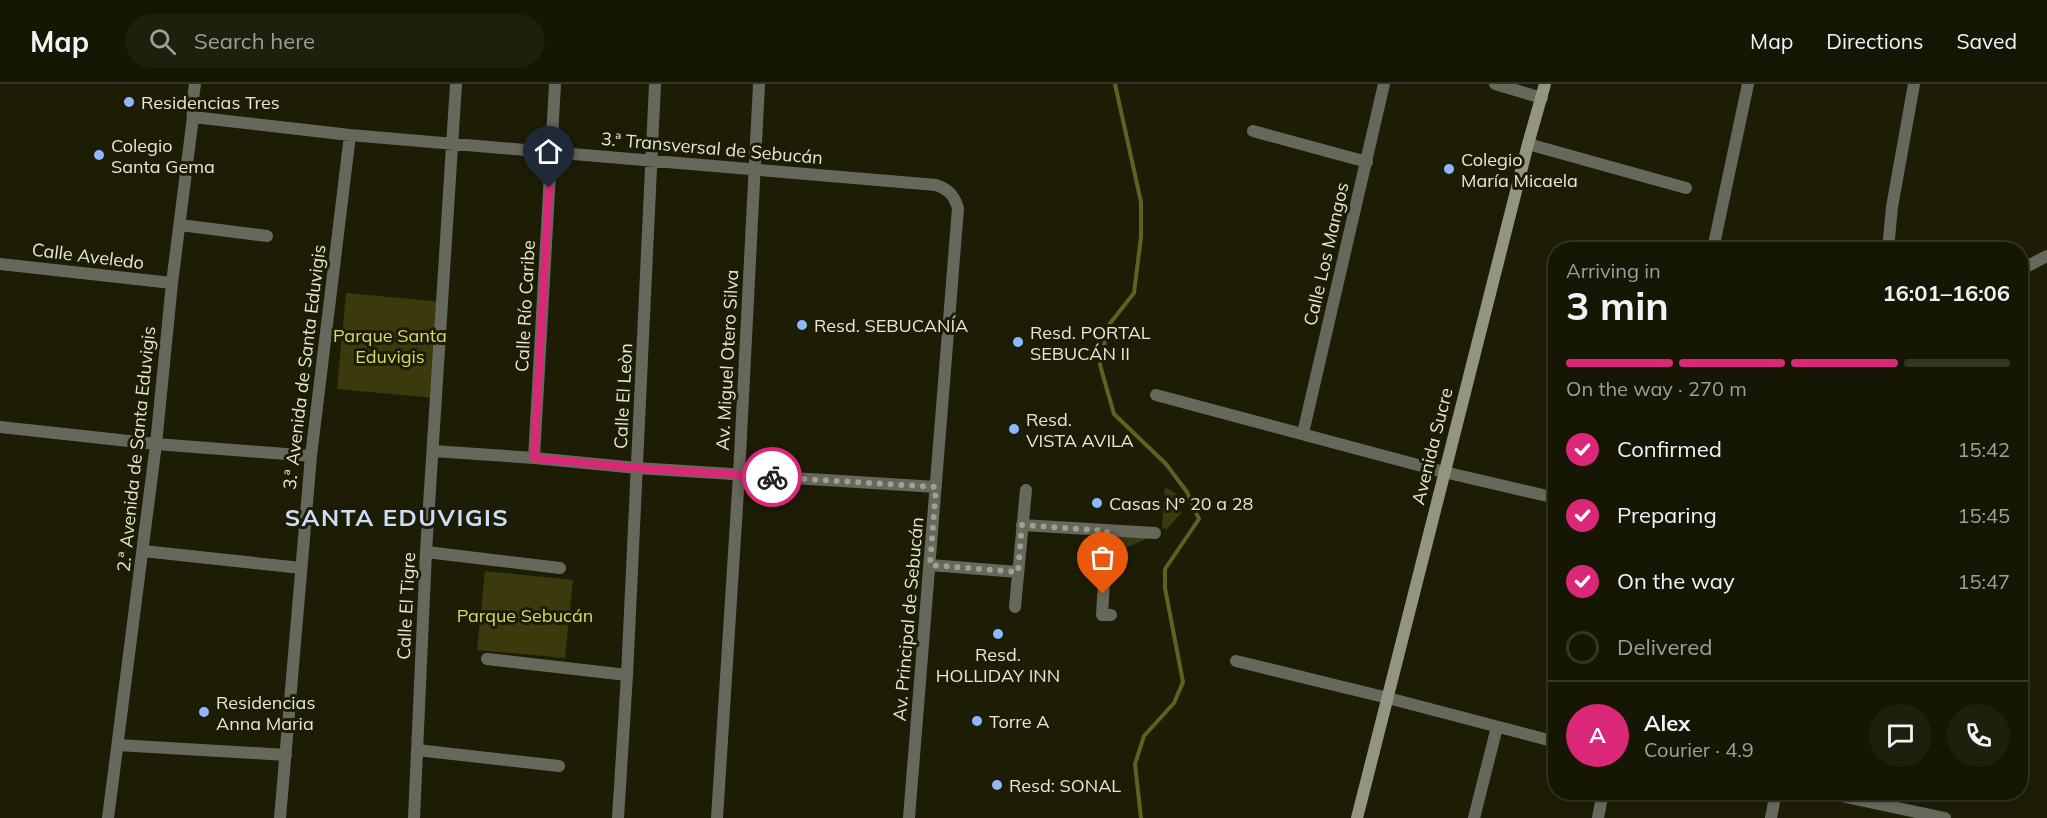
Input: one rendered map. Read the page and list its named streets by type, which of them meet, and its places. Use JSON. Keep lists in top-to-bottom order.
{
  "streets": {
    "main road": ["Avenida Sucre"],
    "street": [
      "3.ª Transversal de Sebucán",
      "Calle Los Mangos",
      "Calle Aveledo",
      "Calle Río Caribe",
      "Av. Miguel Otero Silva",
      "3.ª Avenida de Santa Eduvigis",
      "Calle El Leòn",
      "2.ª Avenida de Santa Eduvigis",
      "Calle El Tigre",
      "Av. Principal de Sebucán"
    ]
  },
  "crossings": [
    ["3.ª Transversal de Sebucán", "Calle Río Caribe"],
    ["3.ª Transversal de Sebucán", "Av. Miguel Otero Silva"],
    ["3.ª Transversal de Sebucán", "3.ª Avenida de Santa Eduvigis"],
    ["3.ª Transversal de Sebucán", "Calle El Leòn"],
    ["3.ª Transversal de Sebucán", "2.ª Avenida de Santa Eduvigis"],
    ["3.ª Transversal de Sebucán", "Calle El Tigre"],
    ["3.ª Transversal de Sebucán", "Av. Principal de Sebucán"],
    ["Calle Aveledo", "2.ª Avenida de Santa Eduvigis"]
  ],
  "districts": ["SANTA EDUVIGIS"],
  "parks": ["Parque Santa Eduvigis", "Parque Sebucán"],
  "places": [
    "Residencias Tres",
    "Colegio Santa Gema",
    "Colegio María Micaela",
    "Resd. SEBUCANÍA",
    "Resd. PORTAL SEBUCÁN II",
    "Resd. VISTA AVILA",
    "Casas N° 20 a 28",
    "Resd. HOLLIDAY INN",
    "Residencias Anna Maria",
    "Torre A",
    "Resd: SONAL"
  ],
  "page": {
    "header": "Map",
    "search": "Search here",
    "nav": ["Map", "Directions", "Saved"],
    "heading": ["3 min", "Arriving in", "16:01–16:06"],
    "panel": ["Alex", "Courier · 4.9"],
    "bar": "On the way · 270 m",
    "list": [
      ["Confirmed", "15:42"],
      ["Preparing", "15:45"],
      ["On the way", "15:47"],
      "Delivered"
    ],
    "round": "A"
  }
}
